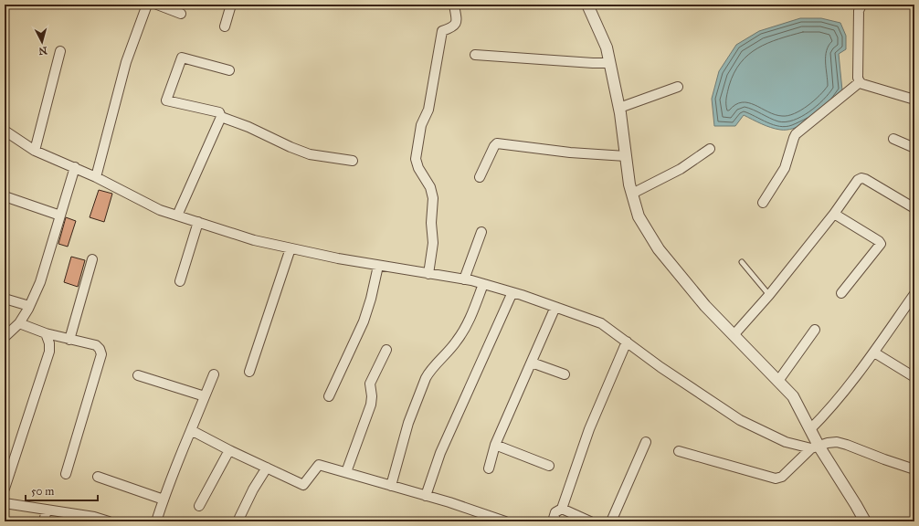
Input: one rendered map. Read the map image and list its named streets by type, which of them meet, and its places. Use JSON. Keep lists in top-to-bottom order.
{
  "scale_bar": "50 m",
  "north": "bottom"
}
